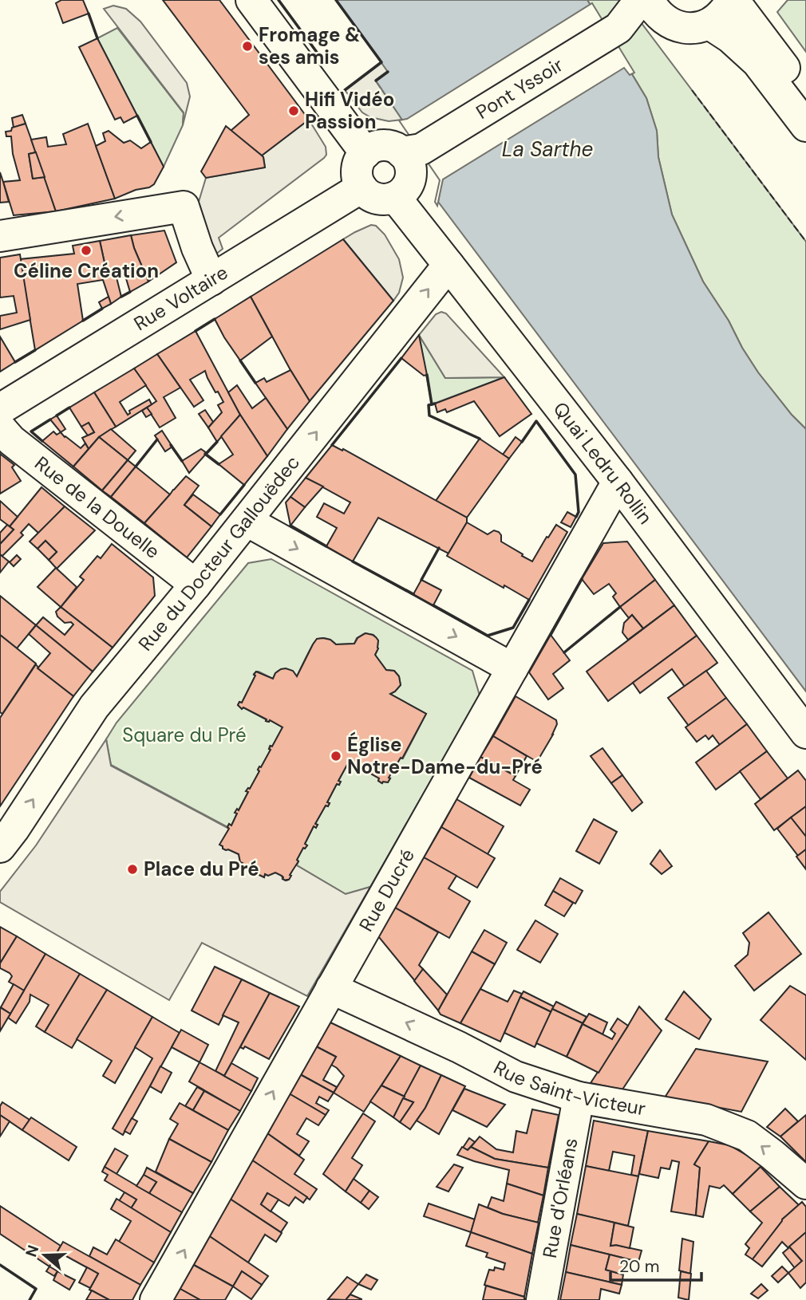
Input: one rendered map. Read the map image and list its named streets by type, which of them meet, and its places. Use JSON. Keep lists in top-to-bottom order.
{
  "streets": {
    "street": [
      "Pont Yssoir",
      "Rue Voltaire",
      "Quai Ledru Rollin",
      "Rue de la Douelle",
      "Rue du Docteur Gallouëdec",
      "Rue Ducré",
      "Rue Saint-Victeur",
      "Rue d'Orléans"
    ]
  },
  "crossings": [
    ["Pont Yssoir", "Rue Voltaire"],
    ["Pont Yssoir", "Quai Ledru Rollin"],
    ["Rue Voltaire", "Quai Ledru Rollin"],
    ["Quai Ledru Rollin", "Rue du Docteur Gallouëdec"],
    ["Quai Ledru Rollin", "Rue Ducré"],
    ["Rue de la Douelle", "Rue du Docteur Gallouëdec"],
    ["Rue Ducré", "Rue Saint-Victeur"],
    ["Rue Saint-Victeur", "Rue d'Orléans"]
  ],
  "one_way": ["Rue du Docteur Gallouëdec", "Rue Ducré", "Rue Saint-Victeur"],
  "water": ["La Sarthe"],
  "parks": ["Square du Pré"],
  "places": [
    "Fromage & ses amis",
    "Hifi Vidéo Passion",
    "Céline Création",
    "Église Notre-Dame-du-Pré",
    "Place du Pré"
  ],
  "scale_bar": "20 m",
  "north": "left"
}
